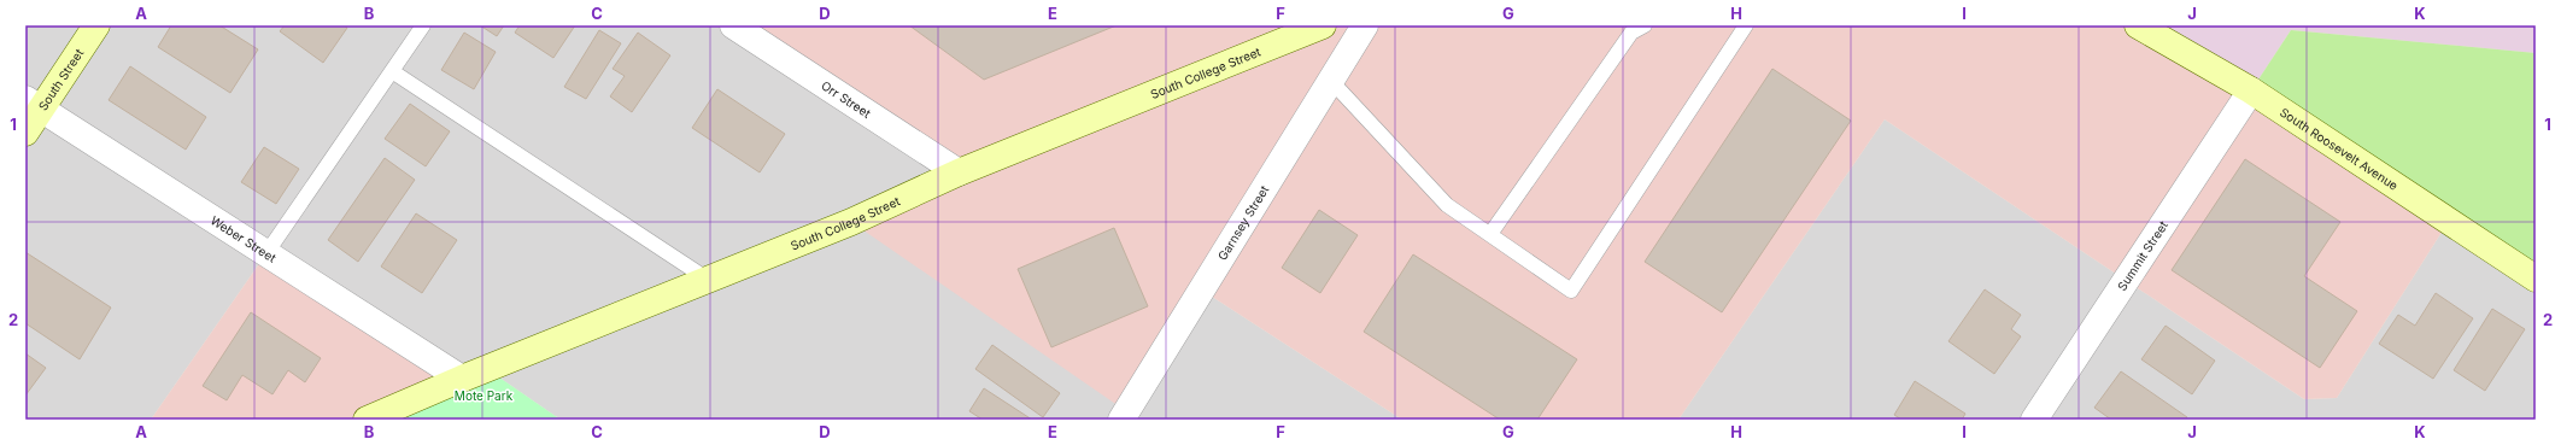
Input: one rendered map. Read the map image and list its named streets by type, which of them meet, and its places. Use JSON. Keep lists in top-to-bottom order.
{
  "streets": {
    "street": [
      "South College Street",
      "South Street",
      "Orr Street",
      "South Roosevelt Avenue",
      "Garnsey Street",
      "Weber Street",
      "Summit Street"
    ]
  },
  "crossings": [
    ["South College Street", "Orr Street"],
    ["South College Street", "Weber Street"],
    ["South Street", "Weber Street"],
    ["South Roosevelt Avenue", "Summit Street"]
  ],
  "parks": ["Mote Park"],
  "grid": {
    "columns": [
      "A",
      "B",
      "C",
      "D",
      "E",
      "F",
      "G",
      "H",
      "I",
      "J",
      "K"
    ],
    "rows": ["1", "2"]
  }
}
